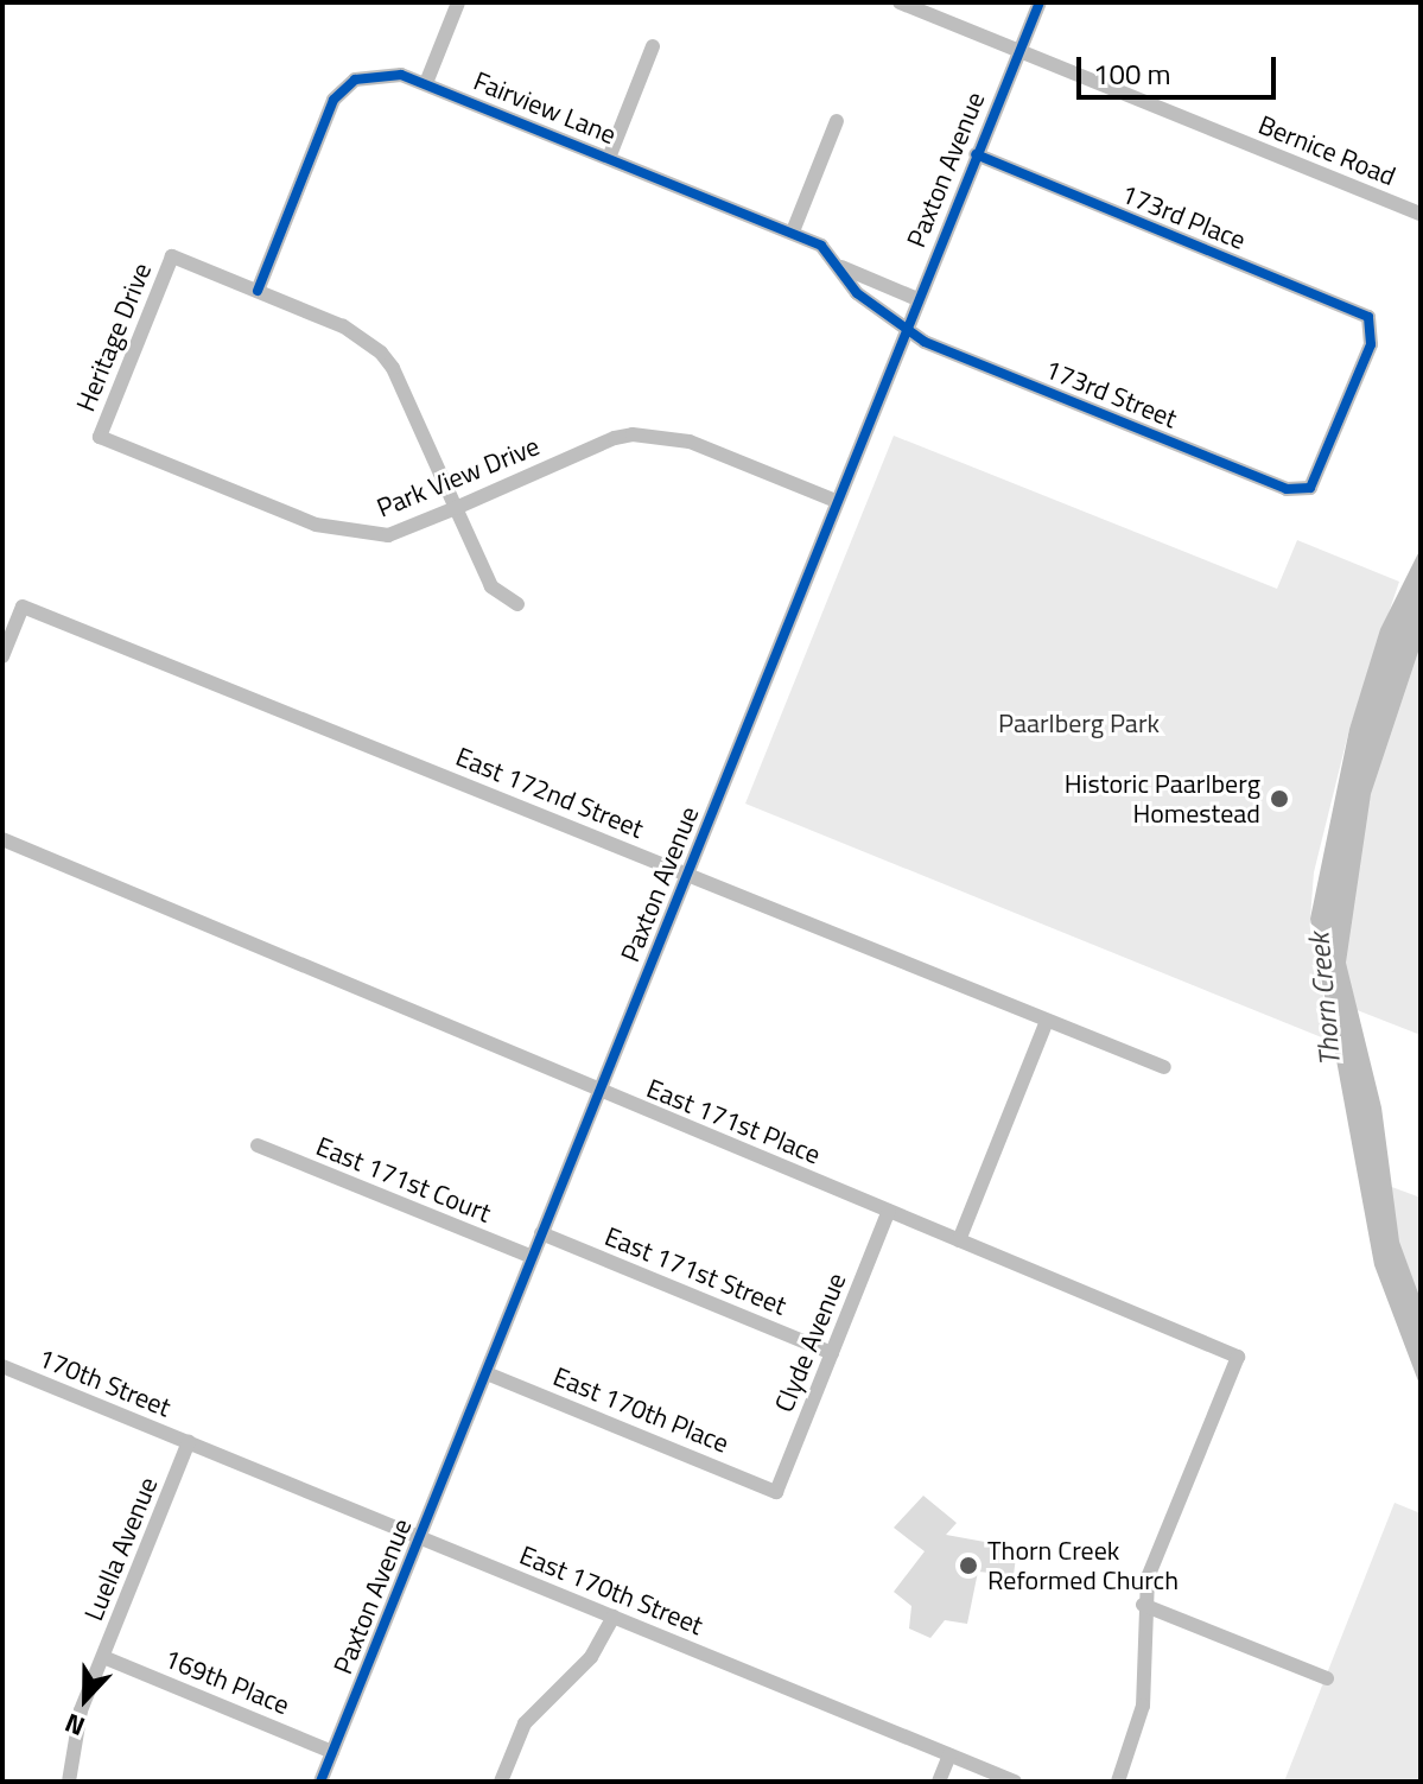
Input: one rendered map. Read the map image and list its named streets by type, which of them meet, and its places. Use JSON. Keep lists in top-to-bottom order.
{
  "streets": {
    "street": [
      "Fairview Lane",
      "Bernice Road",
      "Paxton Avenue",
      "173rd Place",
      "Heritage Drive",
      "173rd Street",
      "Park View Drive",
      "East 172nd Street",
      "East 171st Place",
      "East 171st Court",
      "East 171st Street",
      "Clyde Avenue",
      "170th Street",
      "East 170th Place",
      "Luella Avenue",
      "East 170th Street",
      "169th Place"
    ]
  },
  "crossings": [
    ["Fairview Lane", "Paxton Avenue"],
    ["Fairview Lane", "Heritage Drive"],
    ["Fairview Lane", "173rd Street"],
    ["Bernice Road", "Paxton Avenue"],
    ["Paxton Avenue", "173rd Place"],
    ["Paxton Avenue", "173rd Street"],
    ["Paxton Avenue", "Park View Drive"],
    ["Paxton Avenue", "East 172nd Street"],
    ["Paxton Avenue", "East 171st Place"],
    ["Paxton Avenue", "East 171st Court"],
    ["Paxton Avenue", "East 171st Street"],
    ["Paxton Avenue", "East 170th Place"],
    ["Paxton Avenue", "East 170th Street"],
    ["Paxton Avenue", "169th Place"],
    ["173rd Place", "173rd Street"],
    ["Heritage Drive", "Park View Drive"],
    ["East 171st Place", "Clyde Avenue"],
    ["East 171st Street", "Clyde Avenue"],
    ["Clyde Avenue", "East 170th Place"],
    ["170th Street", "Luella Avenue"],
    ["170th Street", "East 170th Street"],
    ["Luella Avenue", "East 170th Street"],
    ["Luella Avenue", "169th Place"]
  ],
  "water": ["Thorn Creek"],
  "parks": ["Paarlberg Park"],
  "places": ["Historic Paarlberg Homestead", "Thorn Creek Reformed Church"],
  "scale_bar": "100 m",
  "north": "bottom"
}
